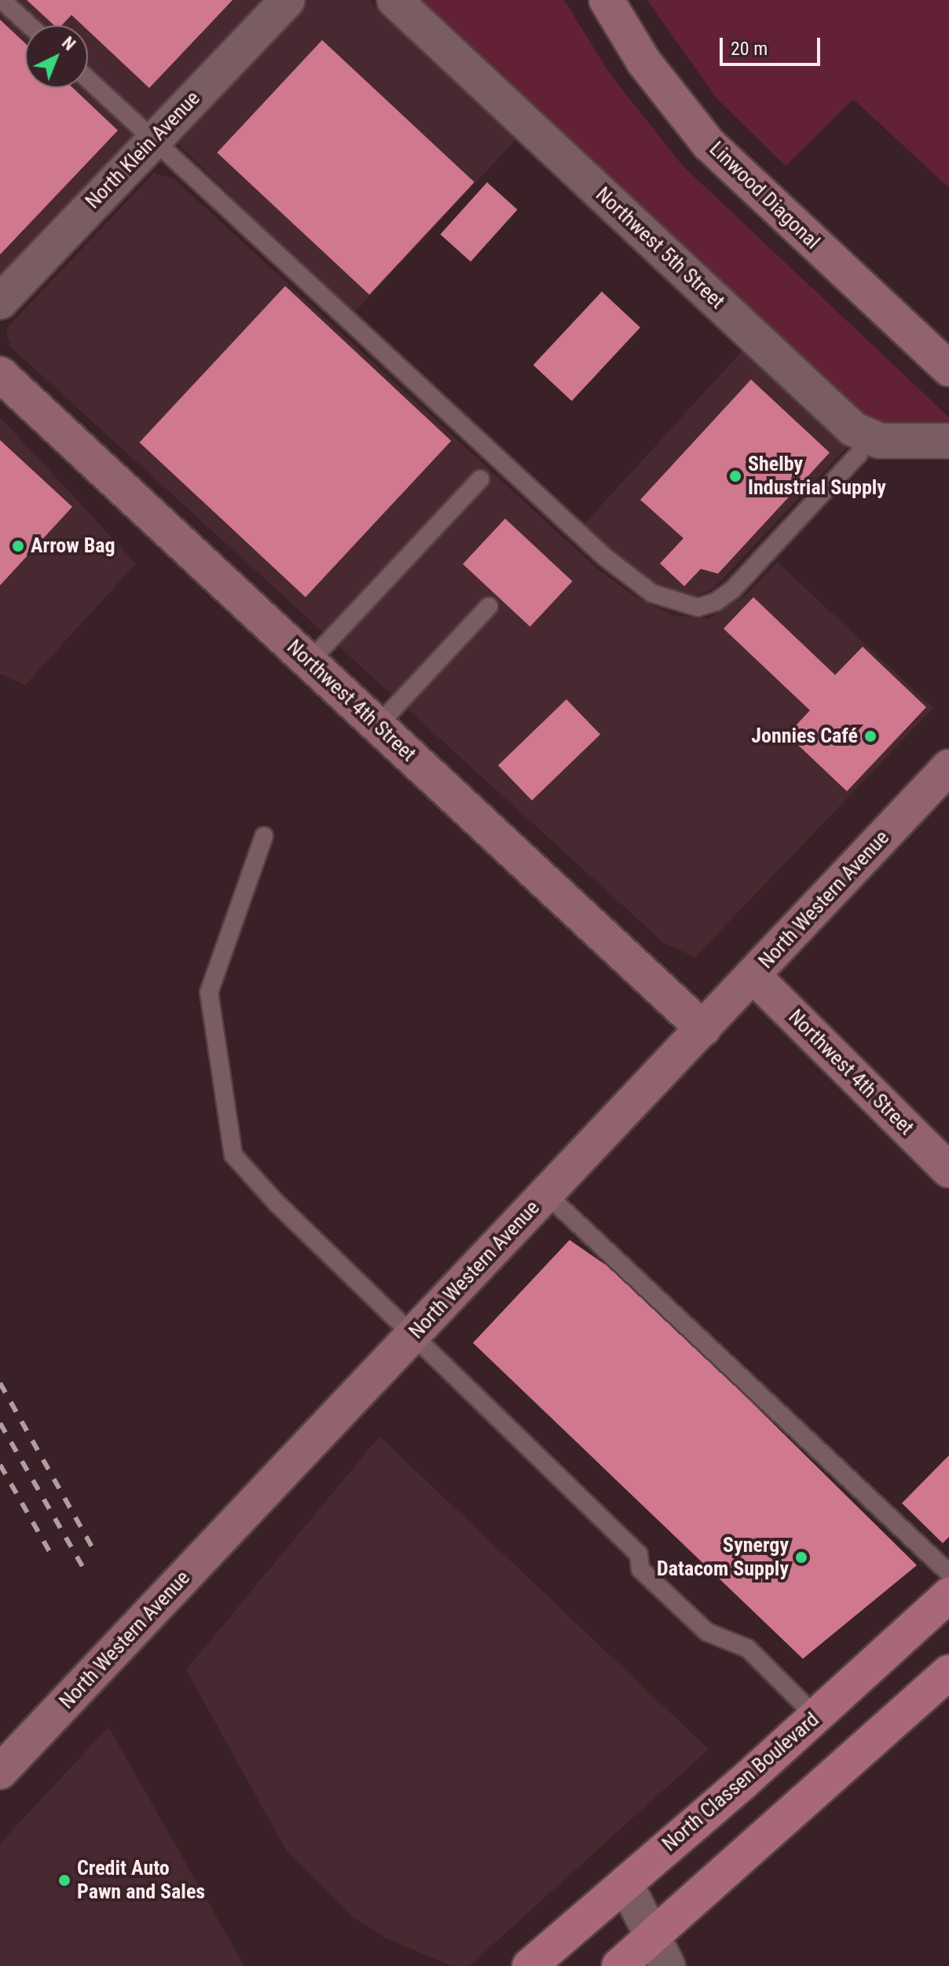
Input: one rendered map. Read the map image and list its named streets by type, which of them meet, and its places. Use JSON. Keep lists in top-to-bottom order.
{
  "streets": {
    "main road": [
      "Linwood Diagonal",
      "Northwest 4th Street",
      "North Western Avenue",
      "North Classen Boulevard"
    ],
    "street": ["North Klein Avenue", "Northwest 5th Street"]
  },
  "crossings": [
    ["Northwest 4th Street", "North Western Avenue"]
  ],
  "places": [
    "Shelby Industrial Supply",
    "Arrow Bag",
    "Jonnies Café",
    "Synergy Datacom Supply",
    "Credit Auto Pawn and Sales"
  ],
  "scale_bar": "20 m",
  "north": "top right"
}
